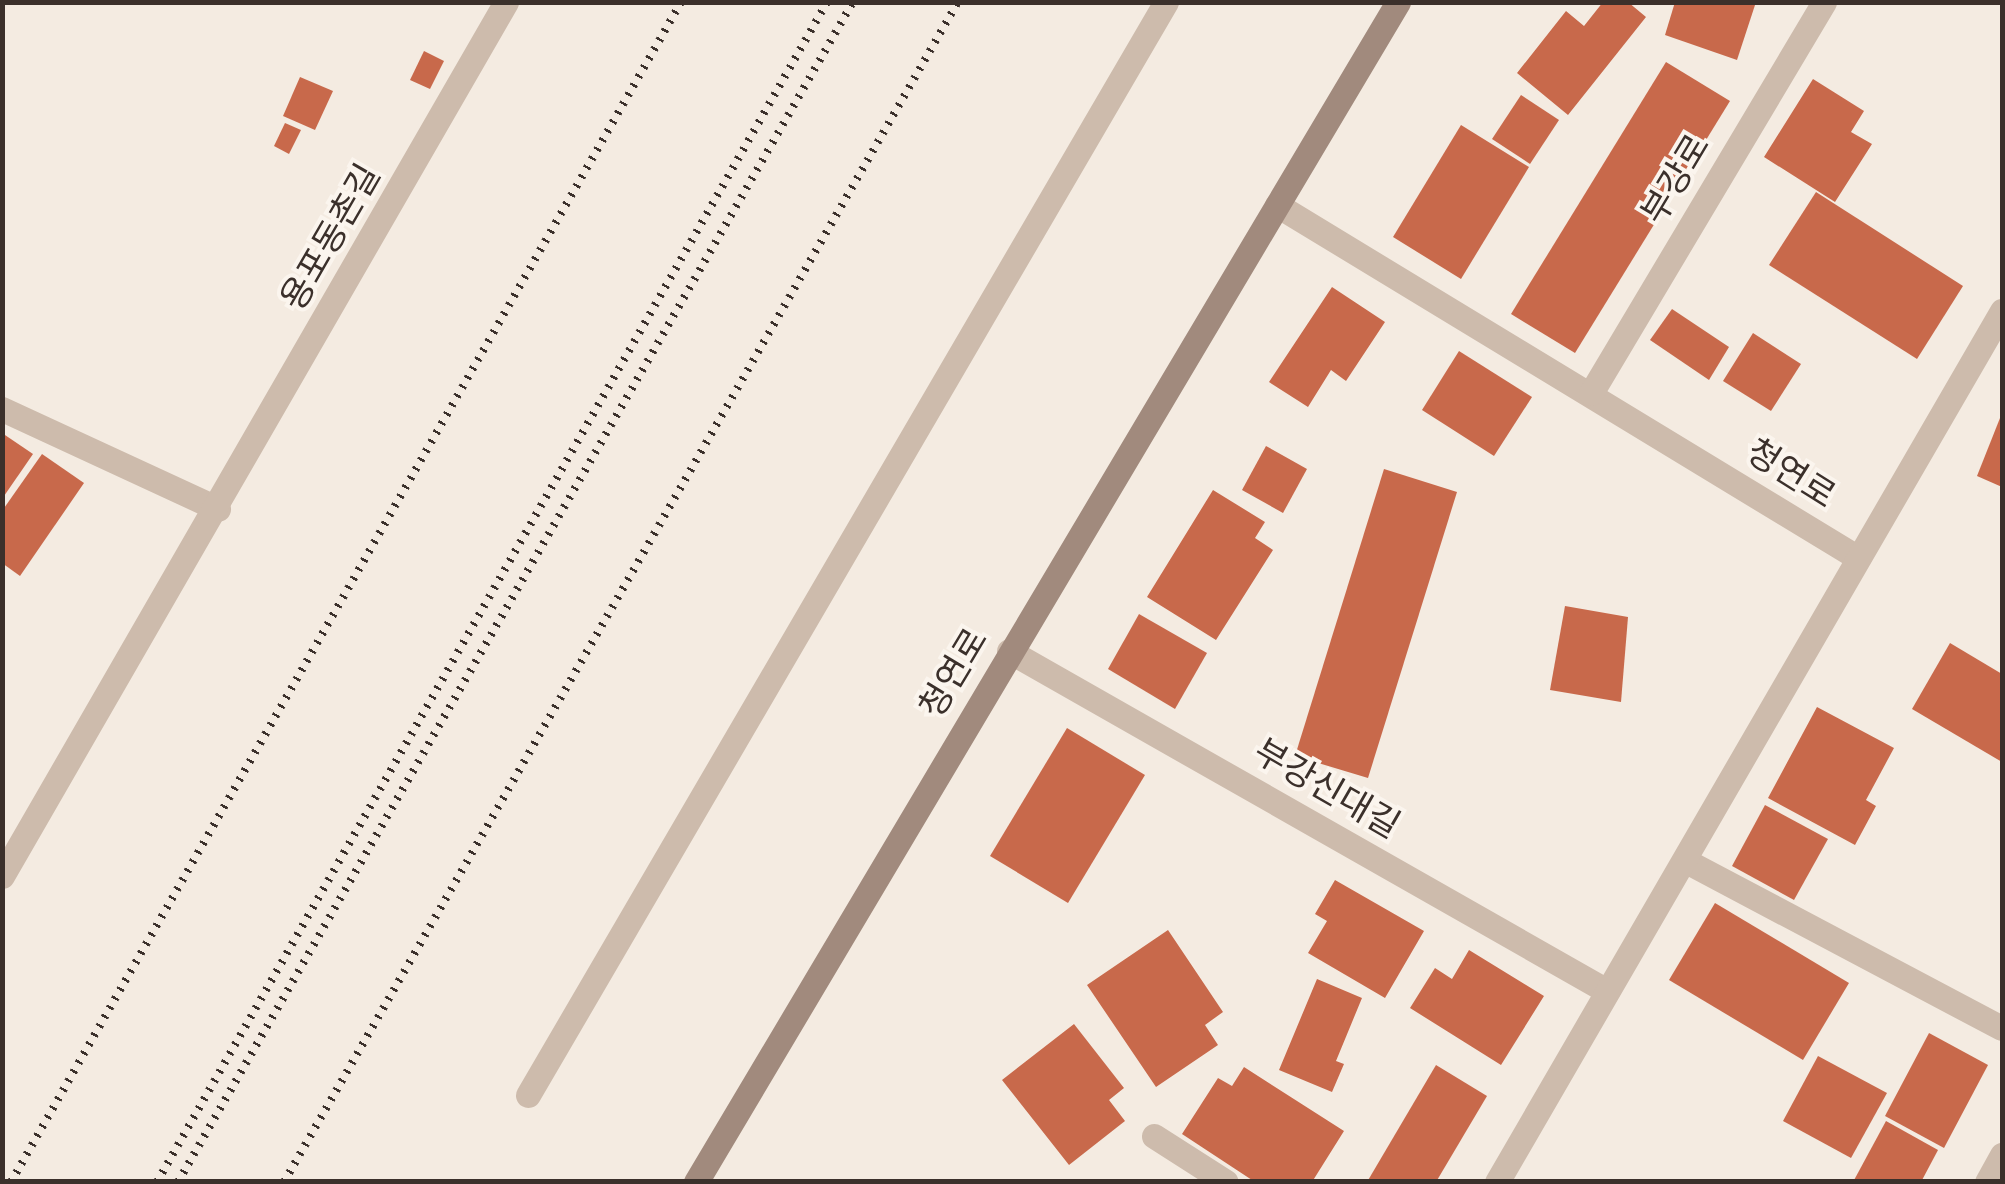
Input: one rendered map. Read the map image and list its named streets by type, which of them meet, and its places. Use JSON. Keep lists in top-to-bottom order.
{
  "streets": {
    "main road": ["청연로"],
    "street": ["부강로", "용포동촌길", "부강신대길"]
  },
  "crossings": [
    ["부강로", "청연로"],
    ["청연로", "부강신대길"]
  ]
}
